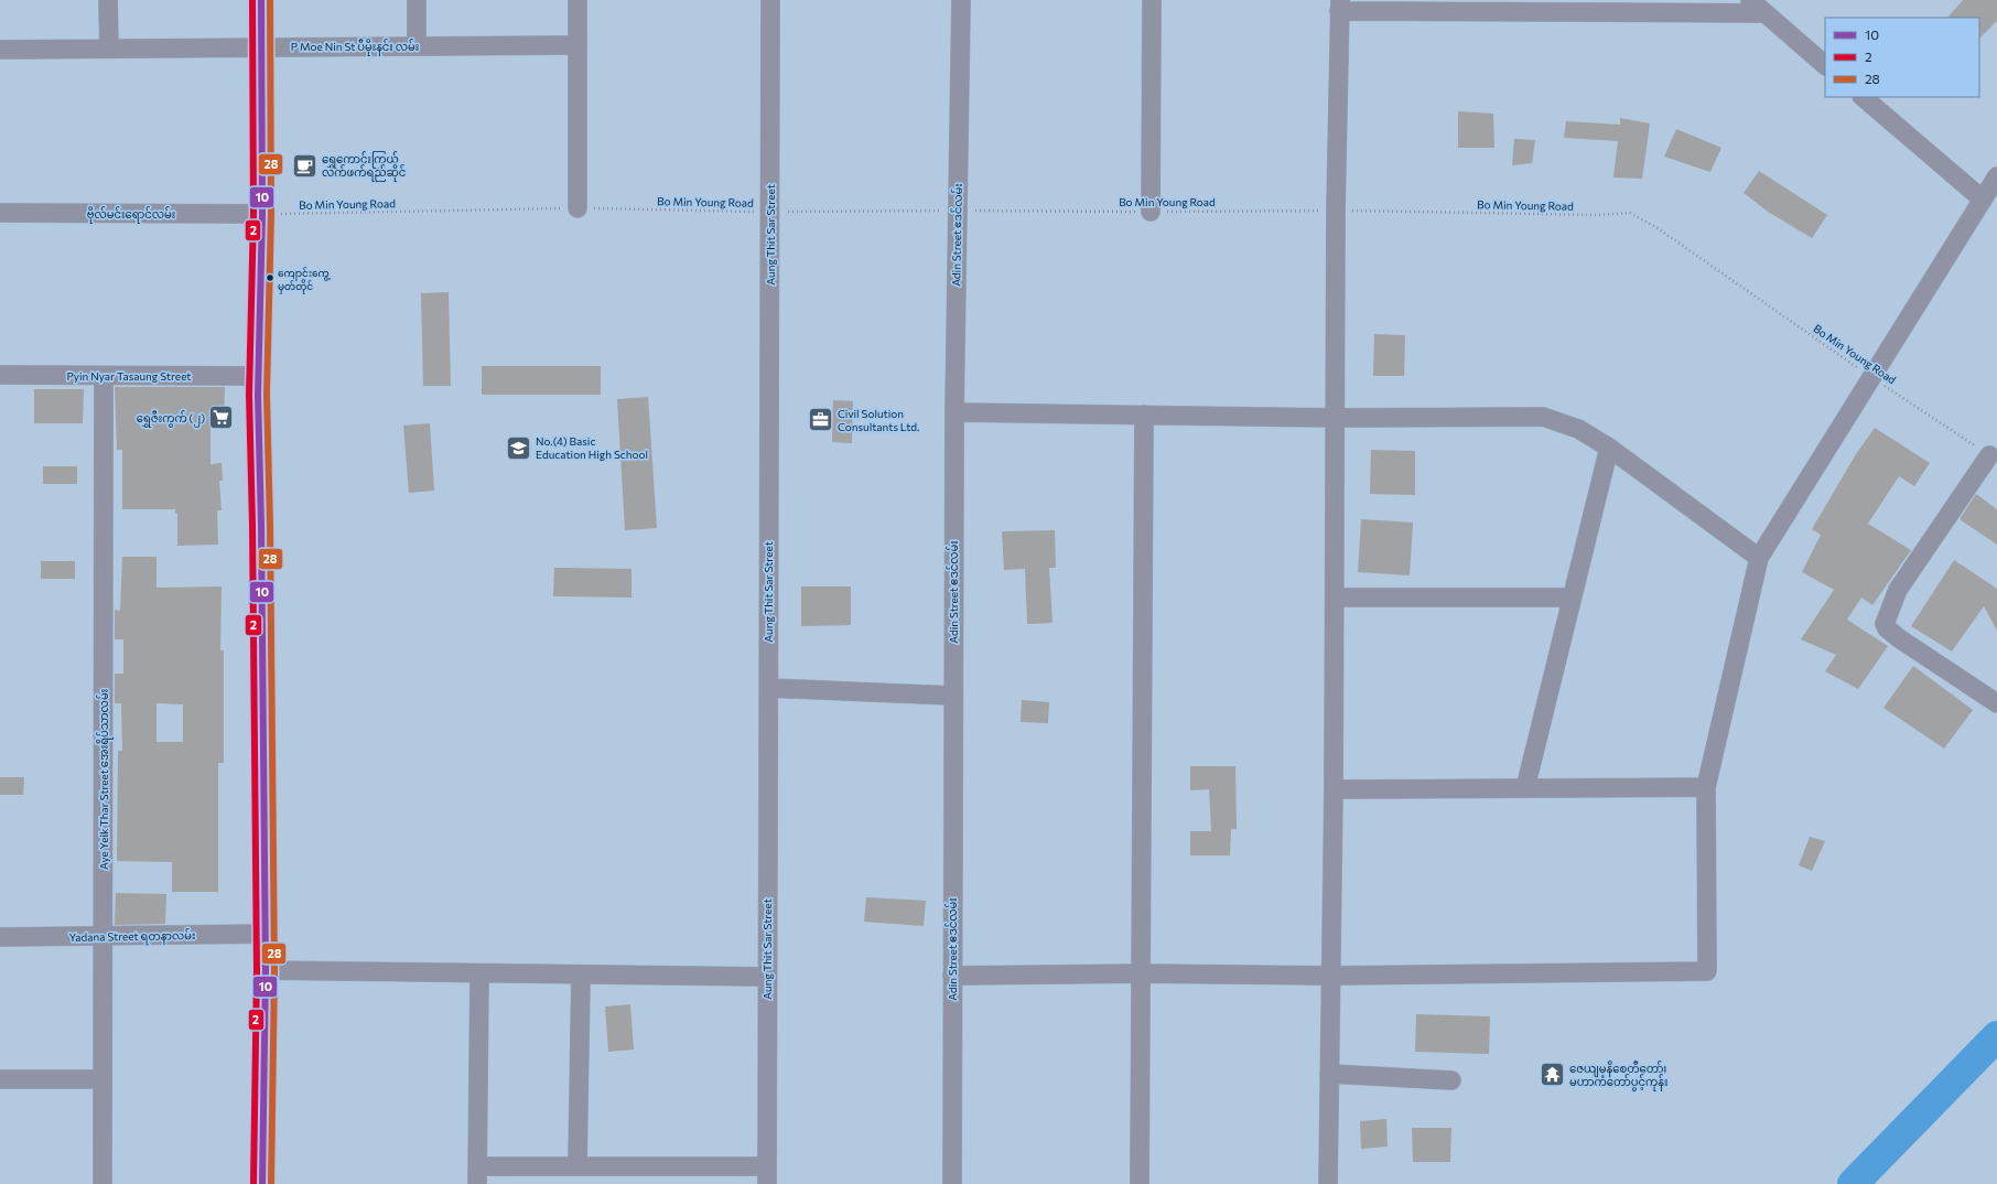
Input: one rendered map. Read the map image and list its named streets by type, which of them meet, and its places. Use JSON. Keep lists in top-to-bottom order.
{
  "streets": {
    "street": [
      "P Moe Nin St ပီမိုးနင်း လမ်း",
      "ဗိုလ်မင်းရောင်လမ်း",
      "Aung Thit Sar Street",
      "Adin Street ဧဒင်လမ်း",
      "Pyin Nyar Tasaung Street",
      "Aye Yeik Thar Street အေးရိပ်သာလမ်း",
      "Yadana Street ရတနာလမ်း"
    ],
    "path": ["Bo Min Young Road"]
  },
  "crossings": [
    ["Bo Min Young Road", "ဗိုလ်မင်းရောင်လမ်း"],
    ["Bo Min Young Road", "Aung Thit Sar Street"],
    ["Bo Min Young Road", "Adin Street ဧဒင်လမ်း"],
    ["Pyin Nyar Tasaung Street", "Aye Yeik Thar Street အေးရိပ်သာလမ်း"],
    ["Aye Yeik Thar Street အေးရိပ်သာလမ်း", "Yadana Street ရတနာလမ်း"]
  ],
  "places": {
    "cafe": ["ရွှေကောင်းကြွယ် လက်ဖက်ရည်ဆိုင်"],
    "other": ["ကျောင်းကွေ့ မှတ်တိုင်"],
    "supermarket": ["ရွှေဇီးကွက် (၂)"],
    "office": ["Civil Solution Consultants Ltd."],
    "school or university": ["No.(4) Basic Education High School"],
    "temple": ["ဇေယျမုနိစေတီတော်၊ မဟာကံတော်ပွင့်ကုန်း"]
  },
  "lines": ["transit line 10", "transit line 2", "transit line 28"],
  "legend": ["10", "2", "28"]
}
